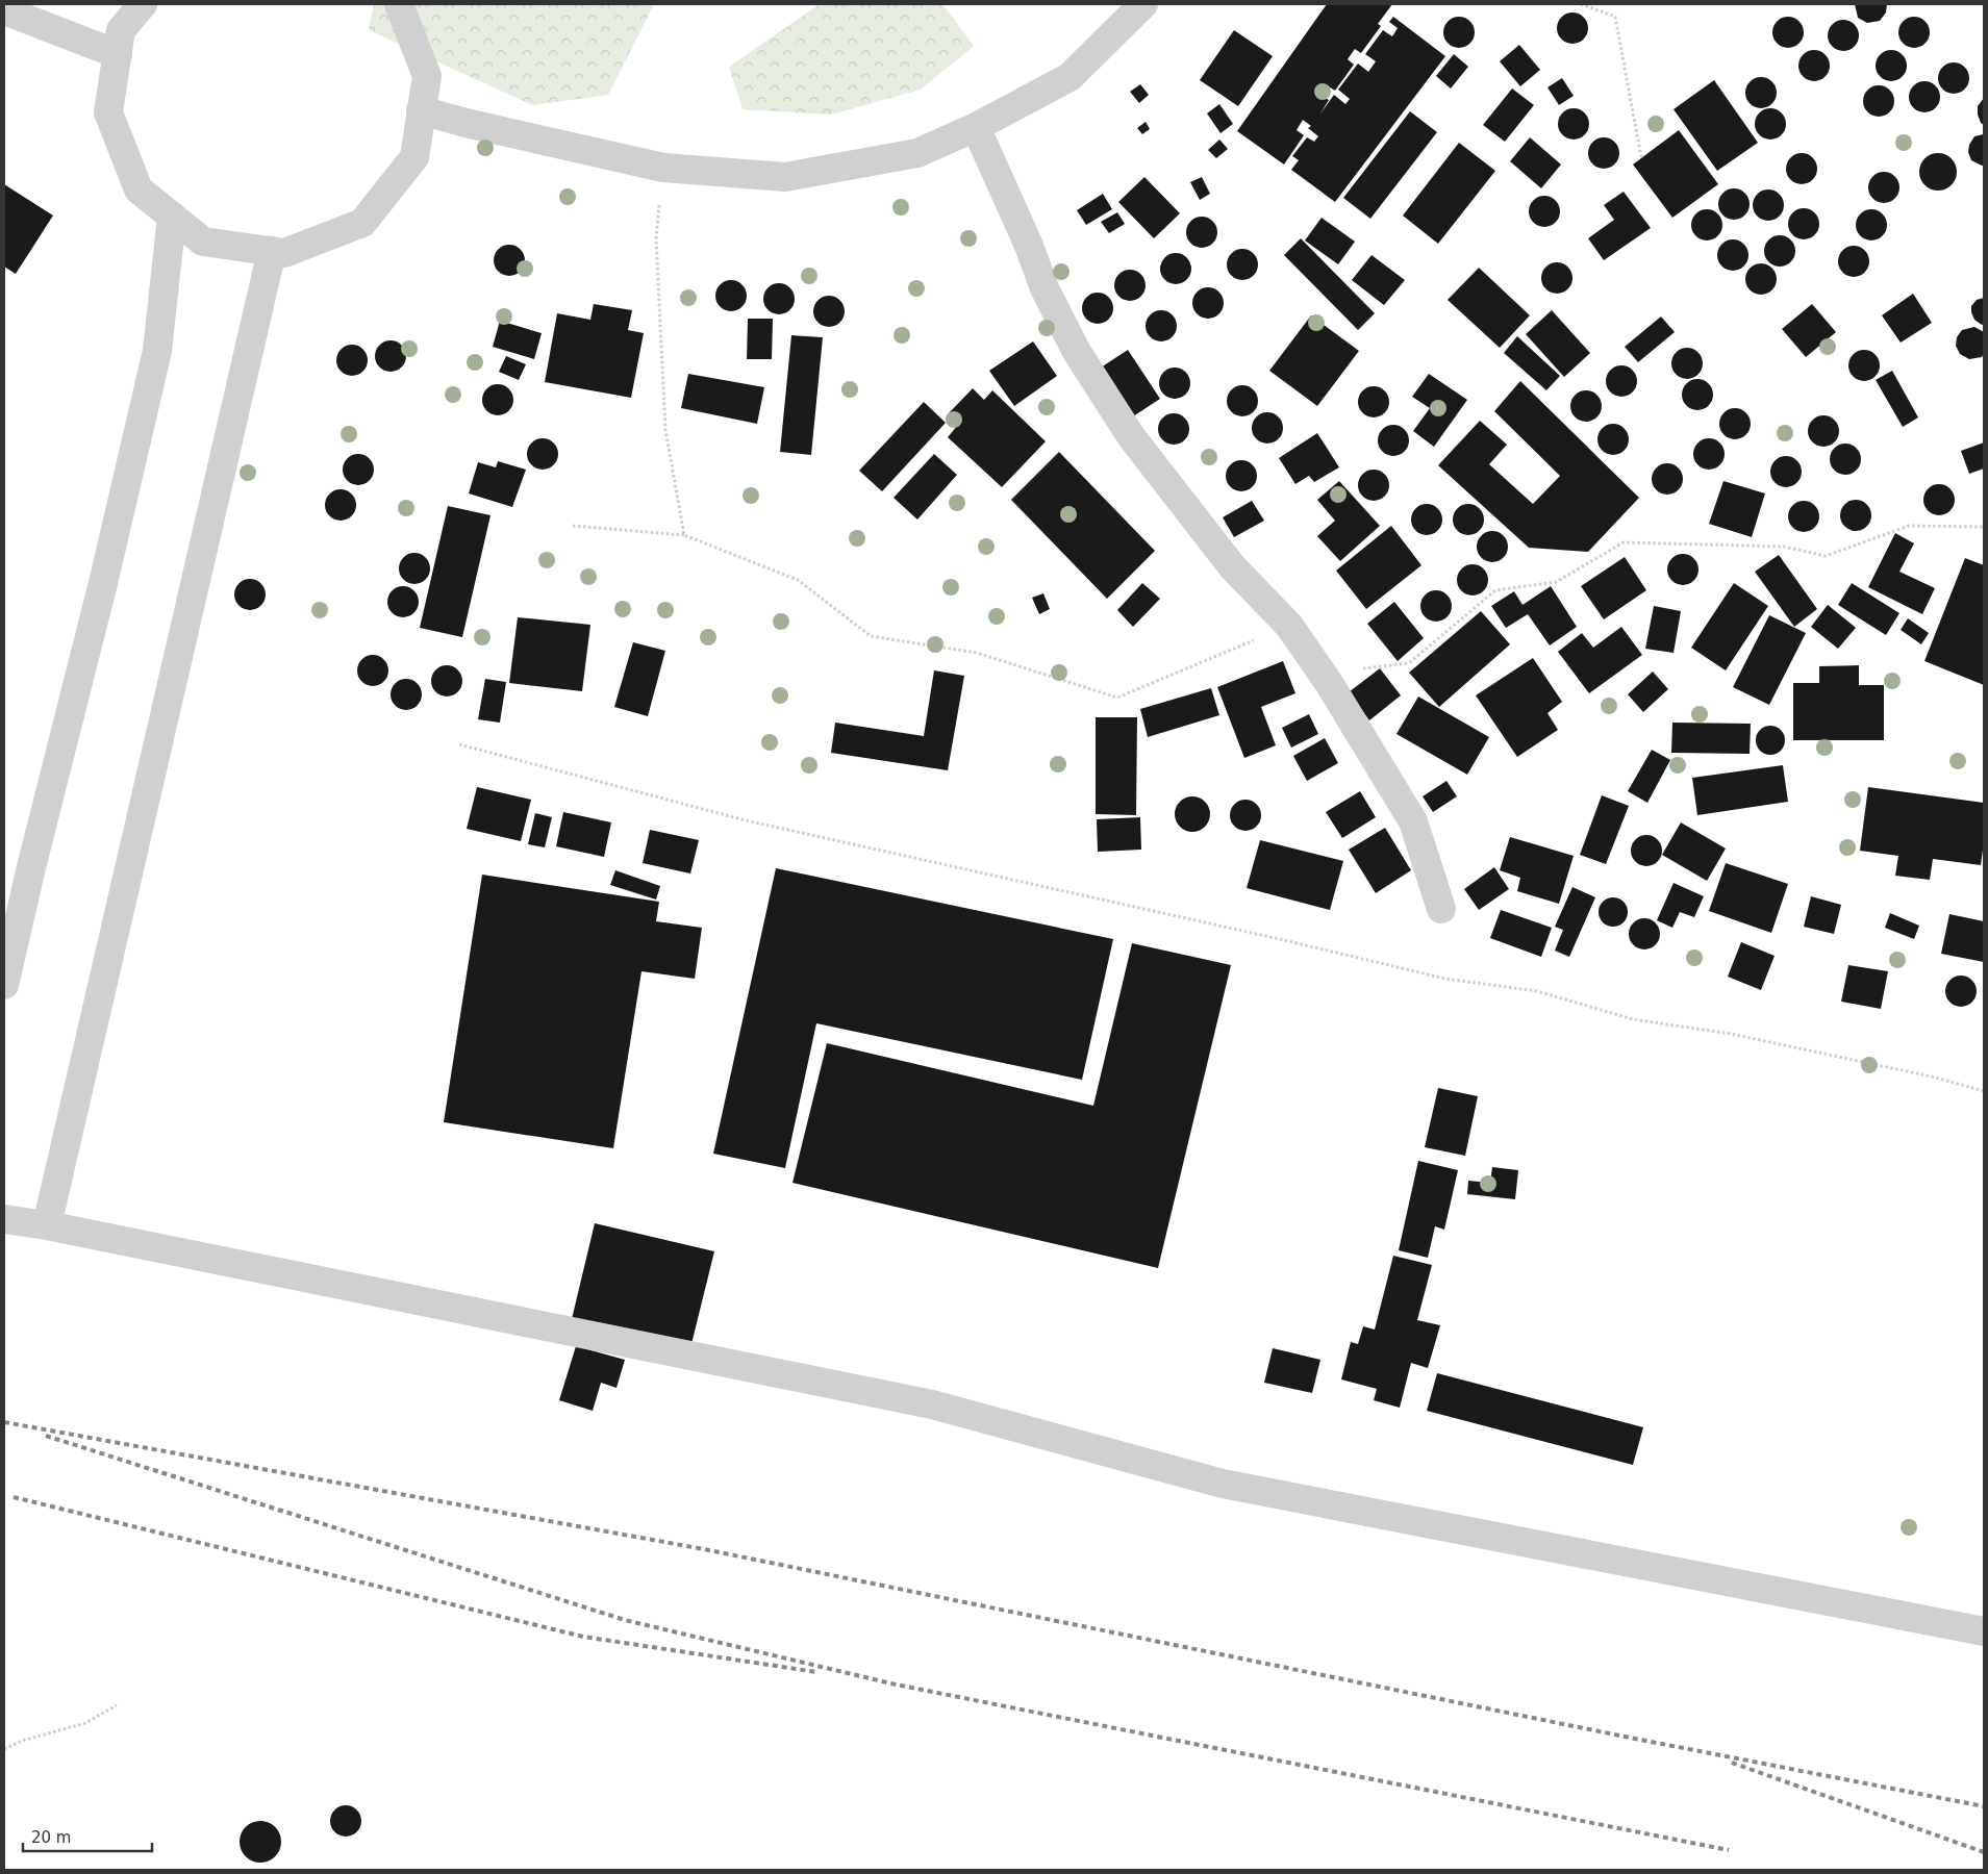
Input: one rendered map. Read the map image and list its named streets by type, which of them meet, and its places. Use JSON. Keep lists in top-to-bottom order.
{
  "scale_bar": "20 m"
}
